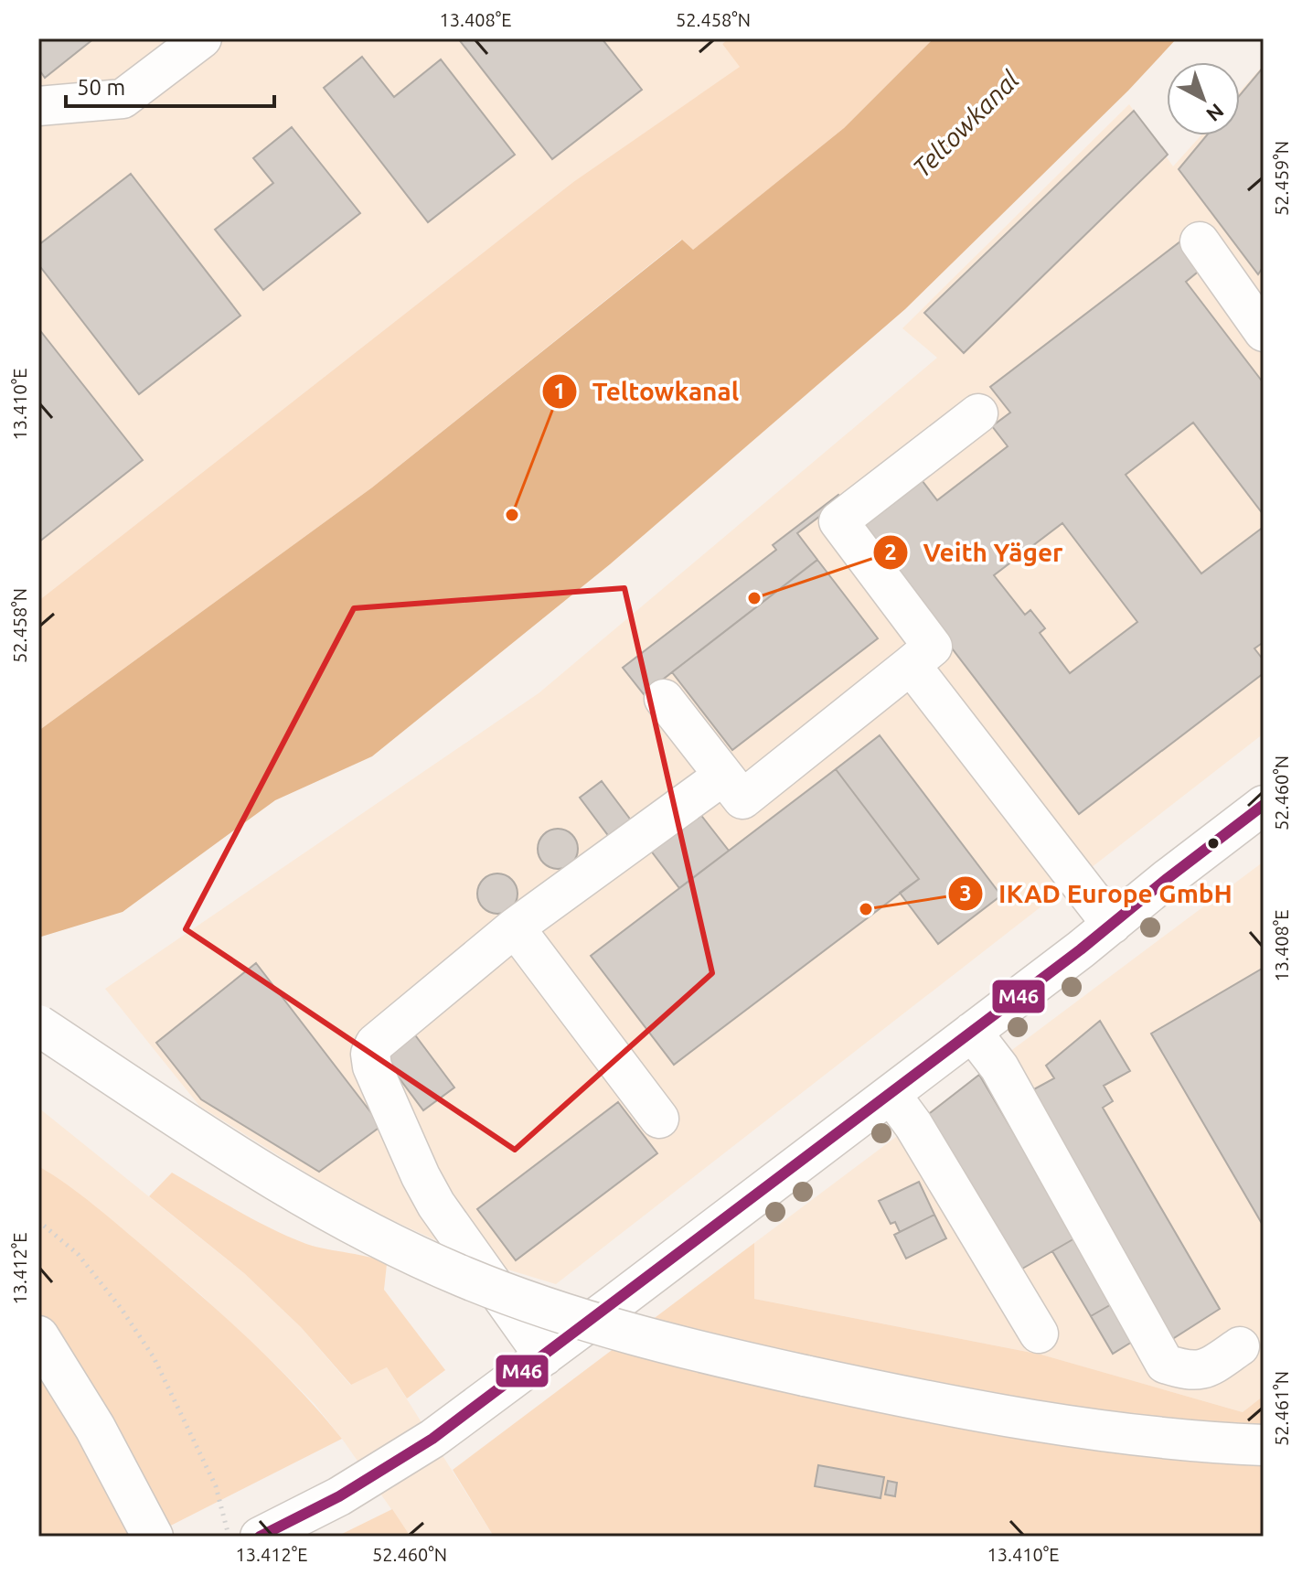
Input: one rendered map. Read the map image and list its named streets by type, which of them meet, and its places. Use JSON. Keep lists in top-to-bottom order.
{
  "water": ["Teltowkanal"],
  "places": ["Teltowkanal", "Veith Yäger", "IKAD Europe GmbH"],
  "lines": ["transit line M46"],
  "scale_bar": "50 m",
  "north": "bottom right",
  "coordinates": [
    "13.408°E",
    "52.458°N",
    "52.459°N",
    "13.410°E",
    "52.460°N",
    "13.412°E",
    "52.461°N"
  ]
}
